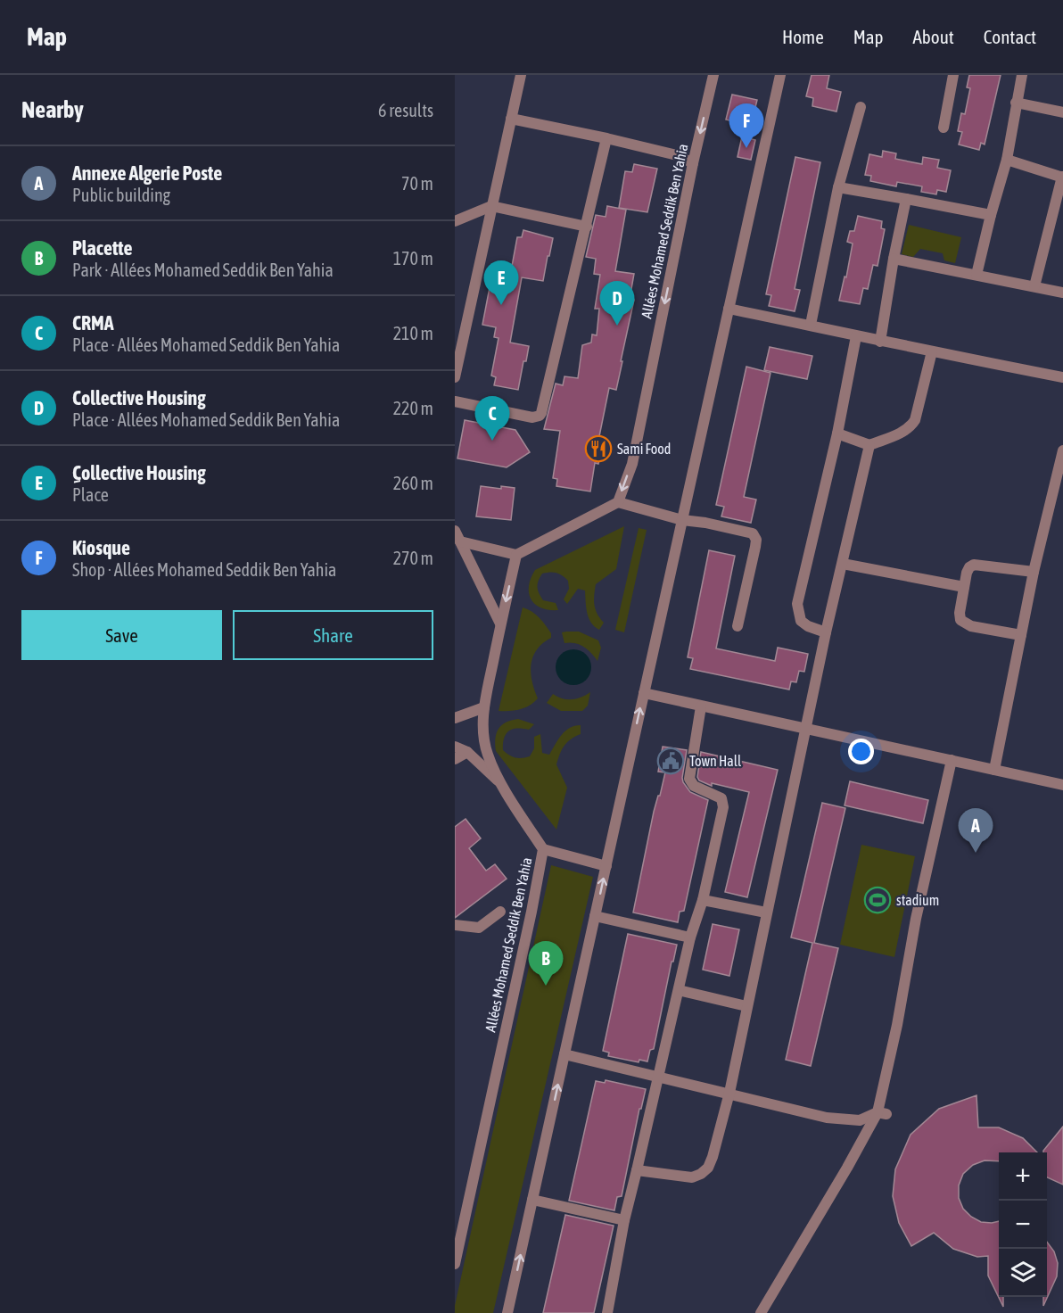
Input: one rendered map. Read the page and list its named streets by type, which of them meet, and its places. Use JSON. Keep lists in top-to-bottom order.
{
  "streets": {
    "street": ["Allées Mohamed Seddik Ben Yahia"]
  },
  "places": {
    "restaurant": ["Sami Food"],
    "public building": ["Town Hall"],
    "sports": ["stadium"]
  },
  "page": {
    "header": "Map",
    "nav": [
      "Home",
      "Map",
      "About",
      "Contact"
    ],
    "heading": ["Nearby", "6 results"],
    "pins": [
      "F",
      "E",
      "D",
      "C",
      "A",
      "B"
    ],
    "list": [
      {
        "mark": "A",
        "name": "Annexe Algerie Poste",
        "note": "Public building",
        "value": "70 m"
      },
      {
        "mark": "B",
        "name": "Placette",
        "note": "Park · Allées Mohamed Seddik Ben Yahia",
        "value": "170 m"
      },
      {
        "mark": "C",
        "name": "CRMA",
        "note": "Place · Allées Mohamed Seddik Ben Yahia",
        "value": "210 m"
      },
      {
        "mark": "D",
        "name": "Collective Housing",
        "note": "Place · Allées Mohamed Seddik Ben Yahia",
        "value": "220 m"
      },
      {
        "mark": "E",
        "name": "ِCollective Housing",
        "note": "Place",
        "value": "260 m"
      },
      {
        "mark": "F",
        "name": "Kiosque",
        "note": "Shop · Allées Mohamed Seddik Ben Yahia",
        "value": "270 m"
      }
    ],
    "buttons": ["Save", "Share"],
    "map_buttons": ["+", "−"]
  }
}
